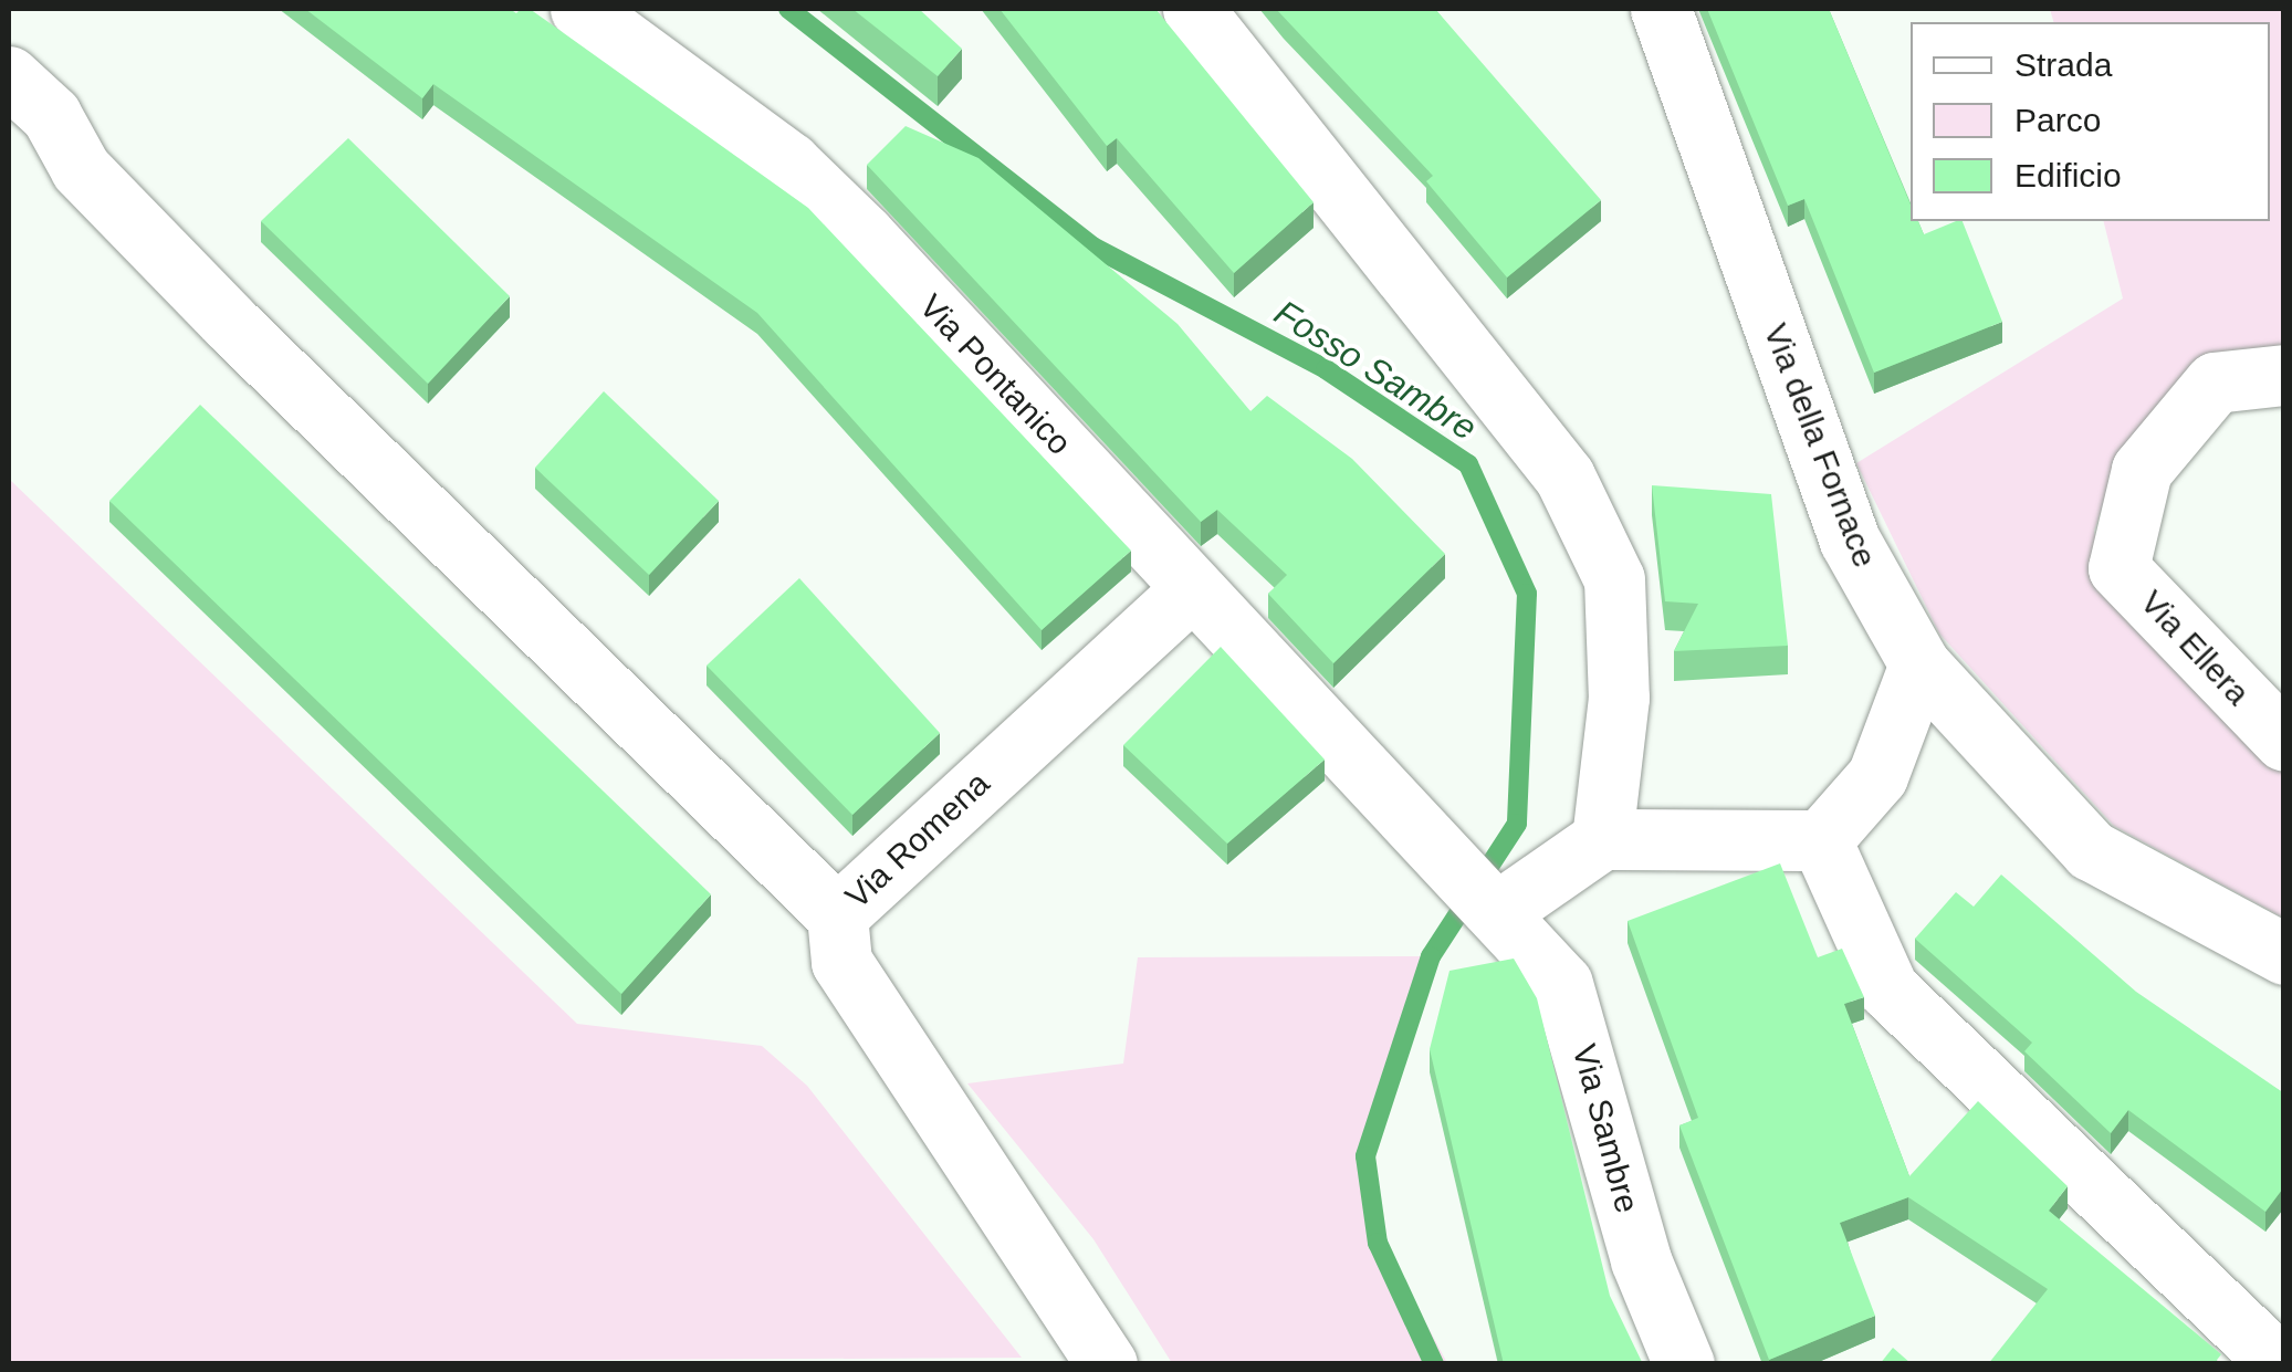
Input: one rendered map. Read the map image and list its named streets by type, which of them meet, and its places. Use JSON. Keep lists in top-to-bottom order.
{
  "streets": {
    "street": [
      "Via Pontanico",
      "Via della Fornace",
      "Via Ellera",
      "Via Romena",
      "Via Sambre"
    ]
  },
  "crossings": [
    ["Via Pontanico", "Via Romena"],
    ["Via Pontanico", "Via Sambre"]
  ],
  "water": ["Fosso Sambre"],
  "legend": ["Strada", "Parco", "Edificio"]
}
